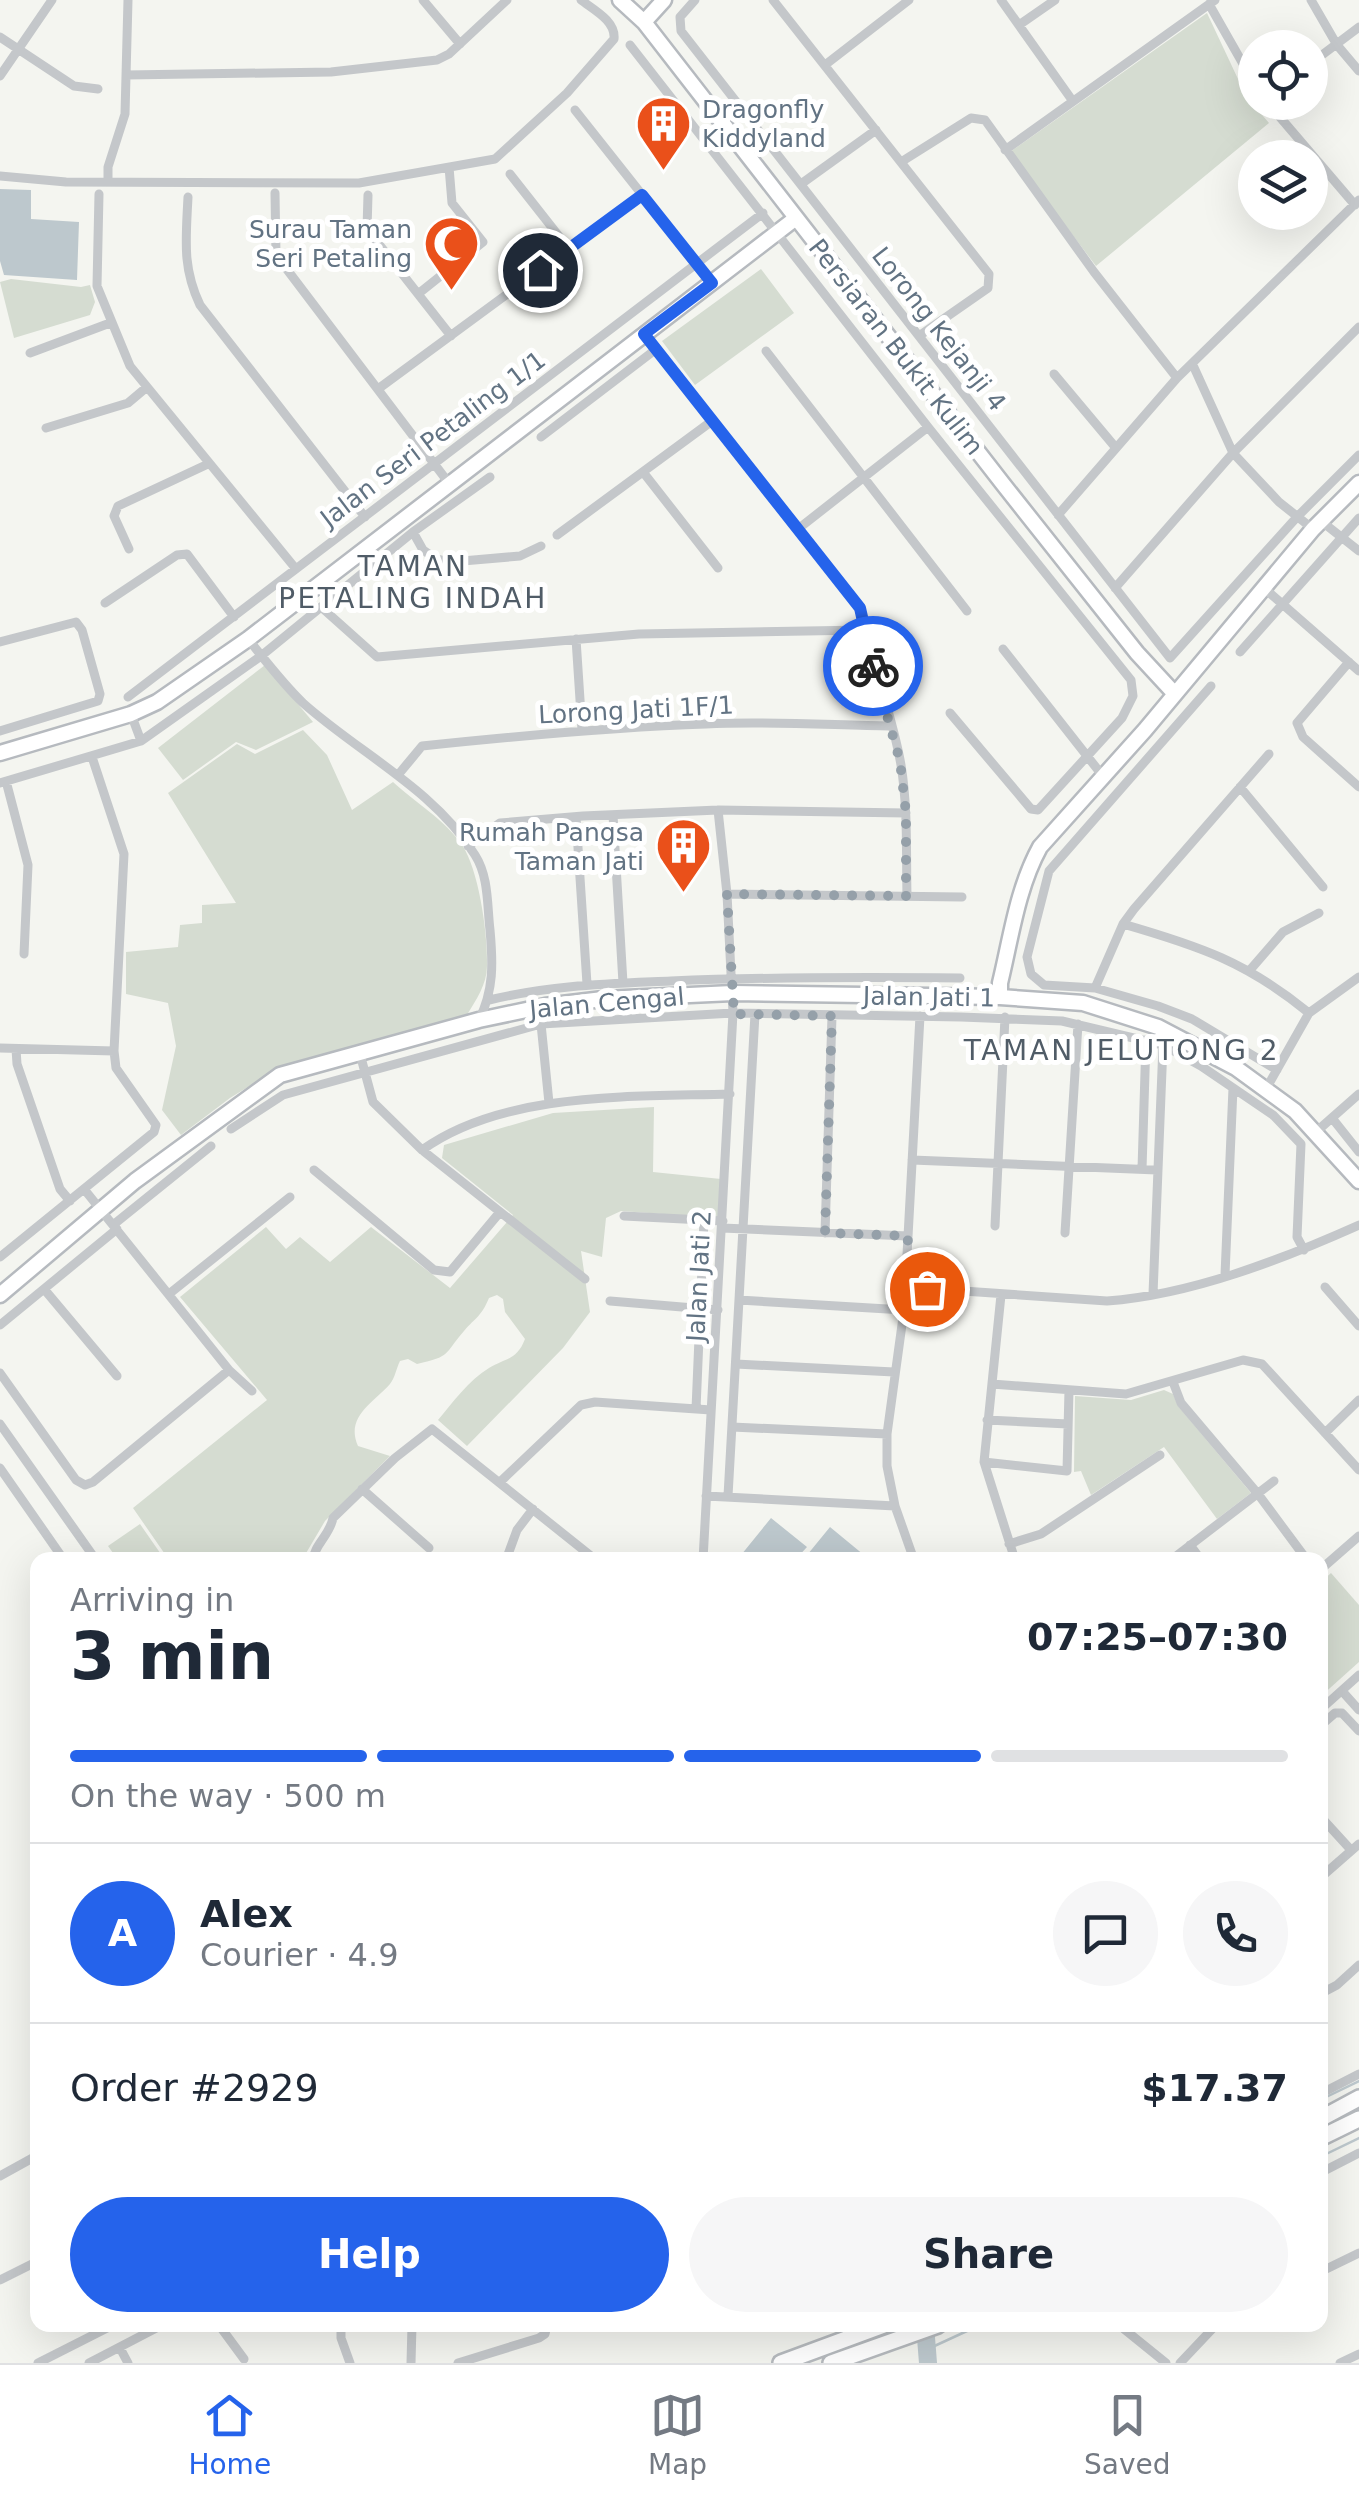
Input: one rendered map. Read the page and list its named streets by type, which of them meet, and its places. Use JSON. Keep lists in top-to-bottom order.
{
  "streets": {
    "street": [
      "Lorong Kejanji 4",
      "Persiaran Bukit Kulim",
      "Jalan Seri Petaling 1/1",
      "Lorong Jati 1F/1",
      "Jalan Jati 1",
      "Jalan Cengal",
      "Jalan Jati 2"
    ]
  },
  "crossings": [
    ["Jalan Jati 1", "Jalan Cengal"],
    ["Jalan Jati 1", "Jalan Jati 2"],
    ["Jalan Cengal", "Jalan Jati 2"]
  ],
  "districts": ["TAMAN PETALING INDAH", "TAMAN JELUTONG 2"],
  "places": {
    "building": ["Dragonfly Kiddyland", "Rumah Pangsa Taman Jati"],
    "mosque": ["Surau Taman Seri Petaling"]
  },
  "page": {
    "heading": ["3 min", "Arriving in", "07:25–07:30"],
    "panel": [
      "Alex",
      "Courier · 4.9",
      "Order #2929",
      "$17.37"
    ],
    "bar": "On the way · 500 m",
    "round": "A",
    "buttons": ["Help", "Share"],
    "tabs": ["Home", "Map", "Saved"]
  }
}
